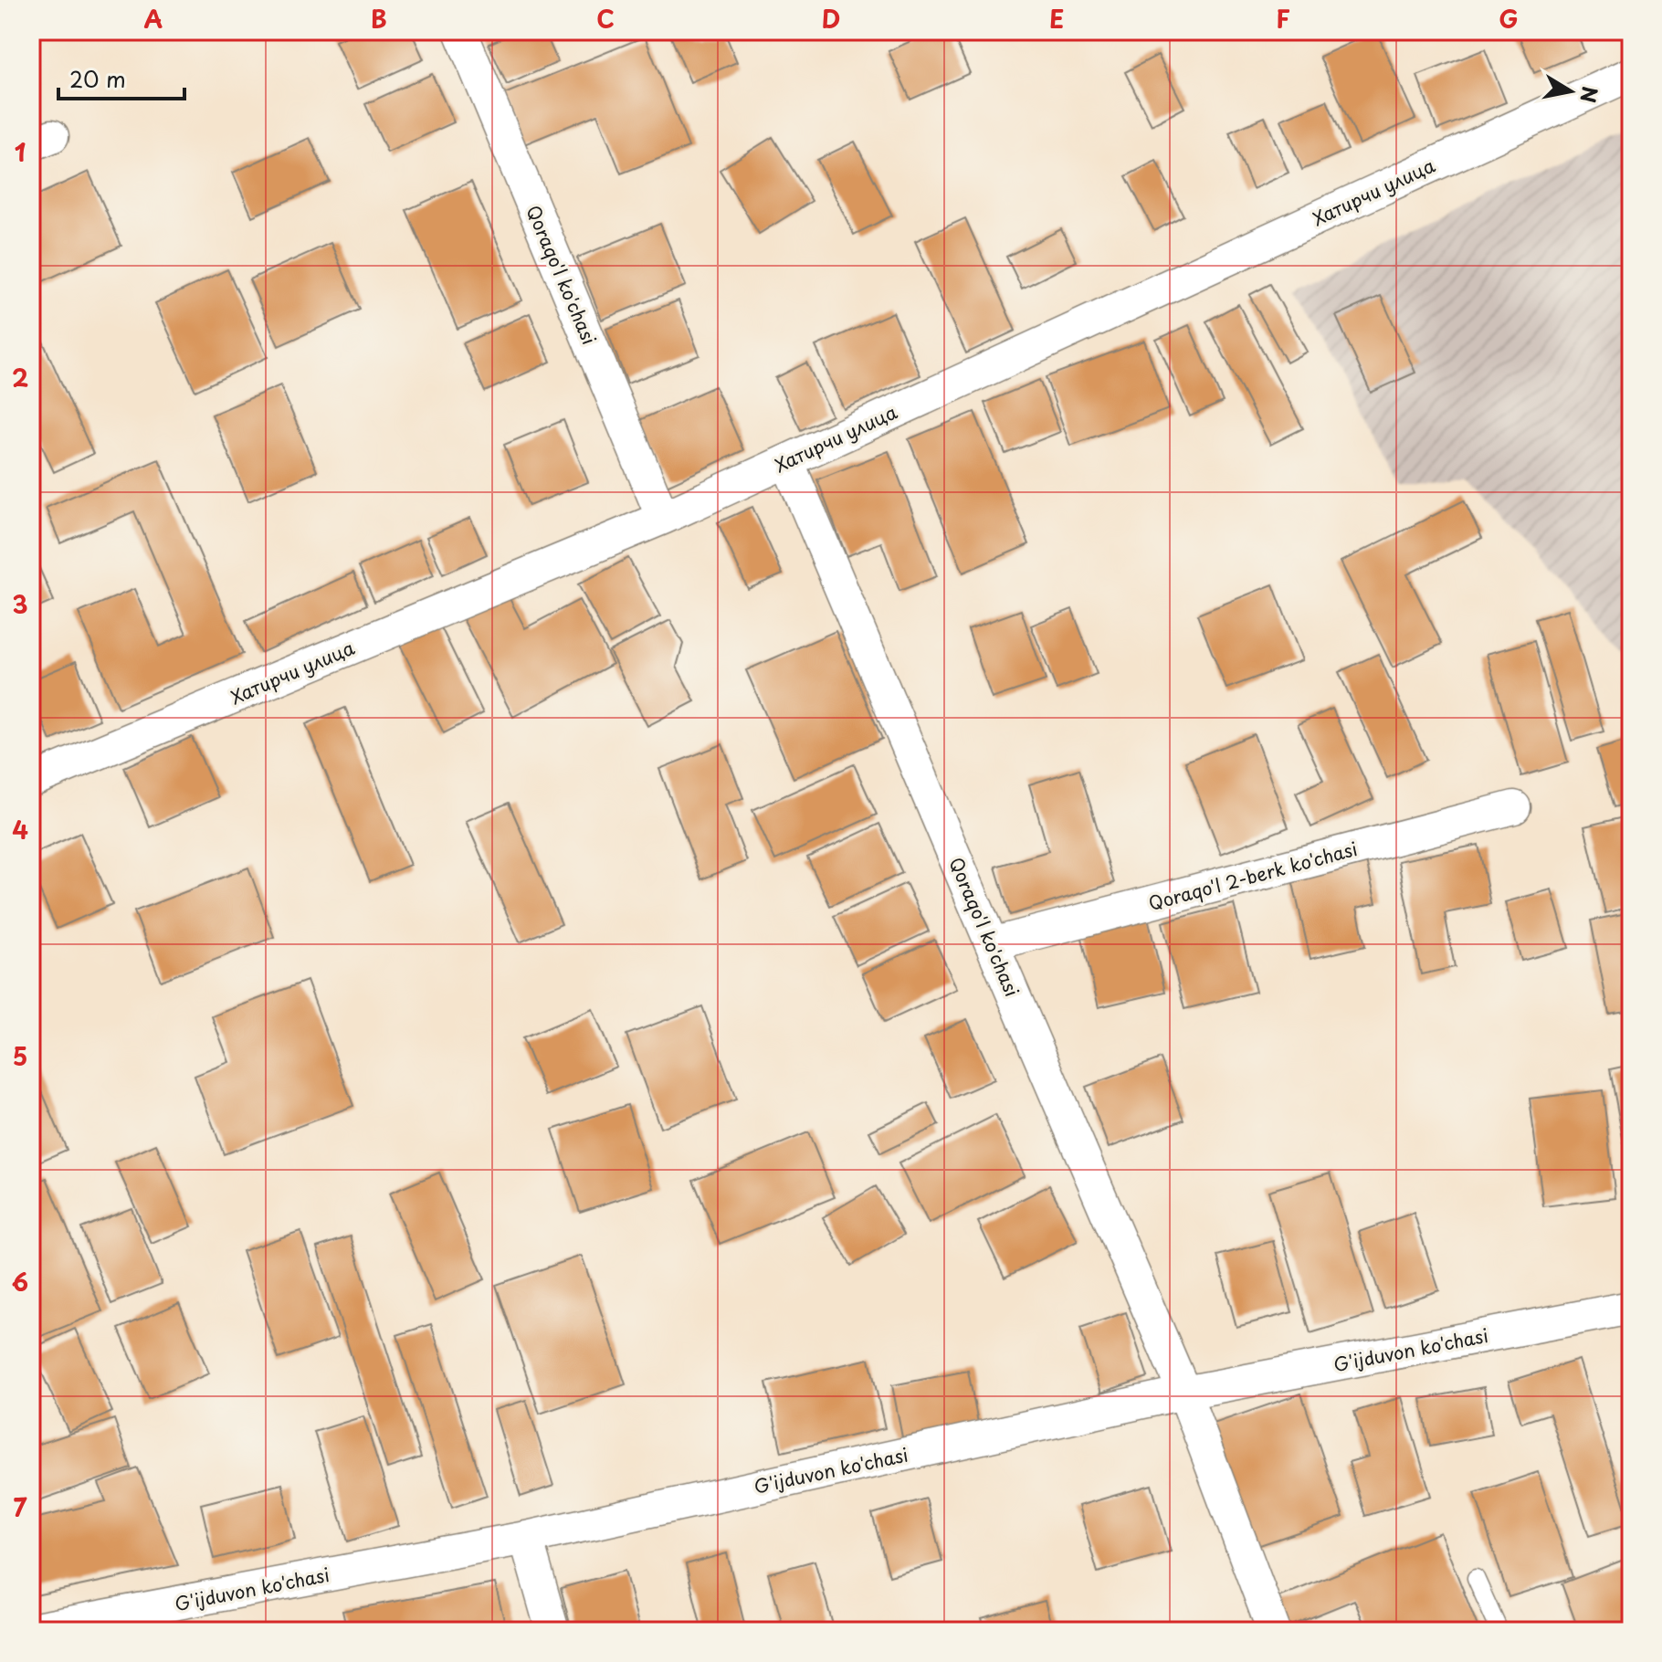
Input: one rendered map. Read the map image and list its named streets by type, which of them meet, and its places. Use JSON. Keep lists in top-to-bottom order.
{
  "streets": {
    "street": [
      "Хатирчи улица",
      "Qoraqo'l ko'chasi",
      "Qoraqo'l 2-berk ko'chasi",
      "G'ijduvon ko'chasi"
    ]
  },
  "crossings": [
    ["Хатирчи улица", "Qoraqo'l ko'chasi"],
    ["Qoraqo'l ko'chasi", "Qoraqo'l 2-berk ko'chasi"],
    ["Qoraqo'l ko'chasi", "G'ijduvon ko'chasi"]
  ],
  "scale_bar": "20 m",
  "north": "right",
  "grid": {
    "columns": [
      "A",
      "B",
      "C",
      "D",
      "E",
      "F",
      "G"
    ],
    "rows": [
      "1",
      "2",
      "3",
      "4",
      "5",
      "6",
      "7"
    ]
  }
}
